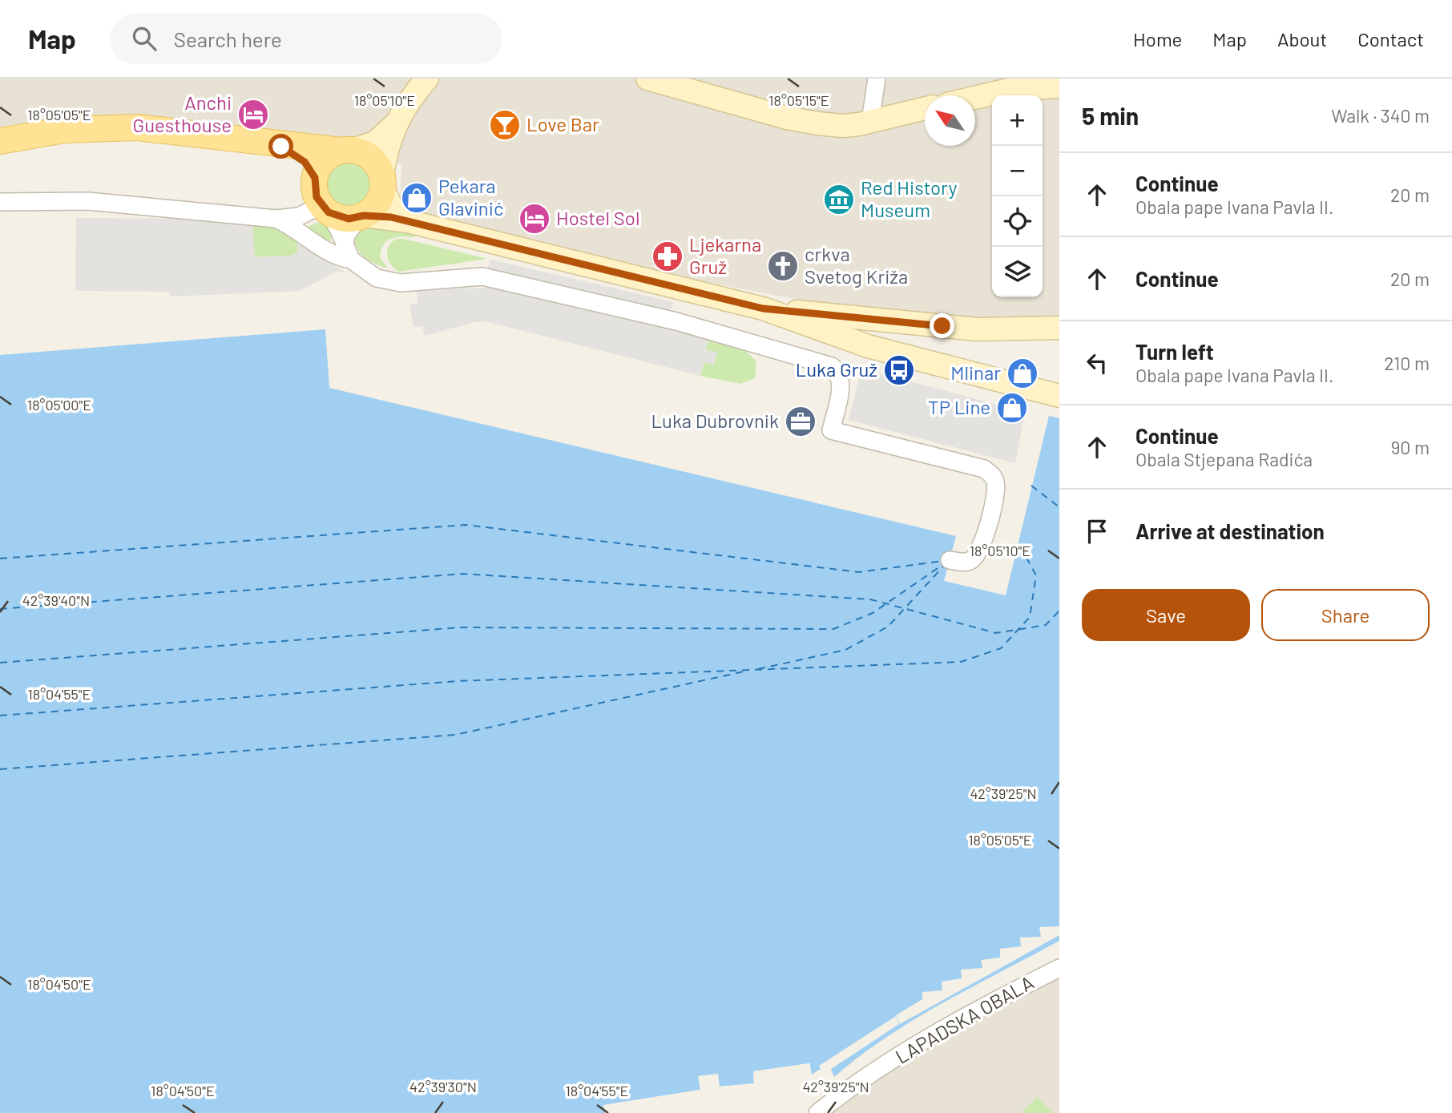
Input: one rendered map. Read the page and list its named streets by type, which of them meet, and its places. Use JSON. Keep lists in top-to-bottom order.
{
  "streets": {
    "street": ["LAPADSKA OBALA"]
  },
  "places": {
    "hotel": ["Anchi Guesthouse", "Hostel Sol"],
    "bar": ["Love Bar"],
    "shop": ["Pekara Glavinić", "Mlinar", "TP Line"],
    "museum": ["Red History Museum"],
    "pharmacy": ["Ljekarna Gruž"],
    "church": ["crkva Svetog Križa"],
    "bus stop": ["Luka Gruž"],
    "office": ["Luka Dubrovnik"]
  },
  "north": "top left",
  "page": {
    "header": "Map",
    "search": "Search here",
    "nav": [
      "Home",
      "Map",
      "About",
      "Contact"
    ],
    "heading": ["5 min", "Walk · 340 m"],
    "map_buttons": ["+", "−"],
    "list": [
      ["Continue", "Obala pape Ivana Pavla II.", "20 m"],
      ["Continue", "20 m"],
      ["Turn left", "Obala pape Ivana Pavla II.", "210 m"],
      ["Continue", "Obala Stjepana Radića", "90 m"],
      "Arrive at destination"
    ],
    "buttons": ["Save", "Share"]
  },
  "coordinates": [
    "18°05'10\"E",
    "18°05'15\"E",
    "18°05'05\"E",
    "18°05'00\"E",
    "42°39'40\"N",
    "18°04'55\"E",
    "42°39'25\"N",
    "18°04'50\"E",
    "42°39'30\"N"
  ]
}
